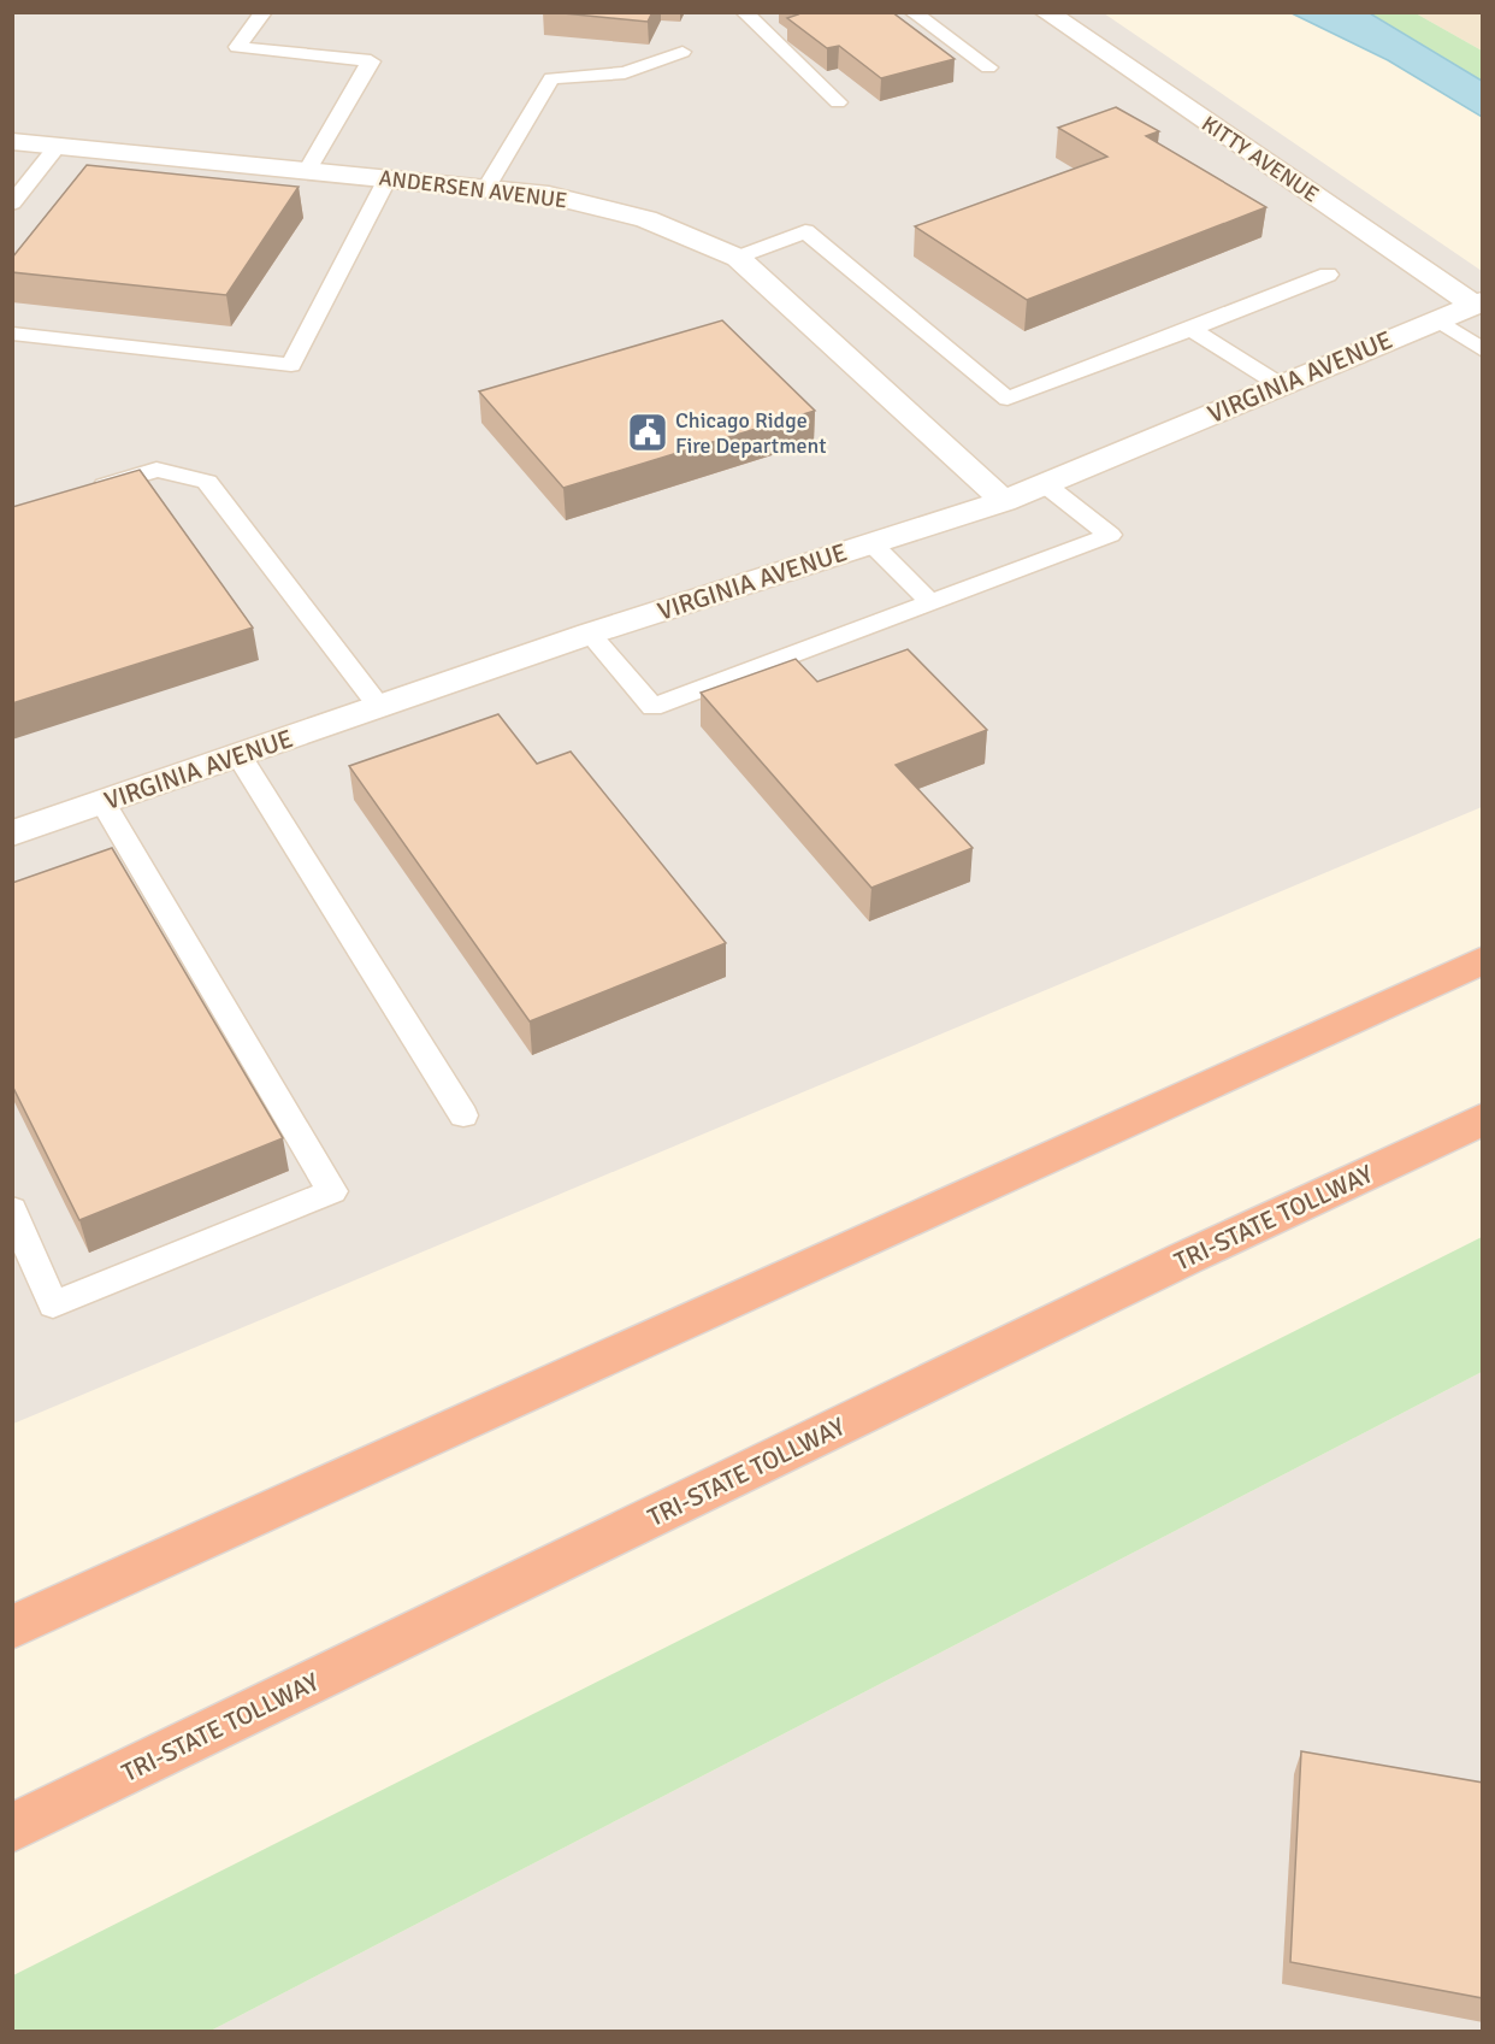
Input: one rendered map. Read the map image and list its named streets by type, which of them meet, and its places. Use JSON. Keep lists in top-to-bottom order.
{
  "streets": {
    "highway": ["TRI-STATE TOLLWAY"],
    "street": ["KITTY AVENUE", "ANDERSEN AVENUE", "VIRGINIA AVENUE"]
  },
  "crossings": [
    ["KITTY AVENUE", "VIRGINIA AVENUE"],
    ["ANDERSEN AVENUE", "VIRGINIA AVENUE"]
  ],
  "places": {
    "public building": ["Chicago Ridge Fire Department"]
  }
}
